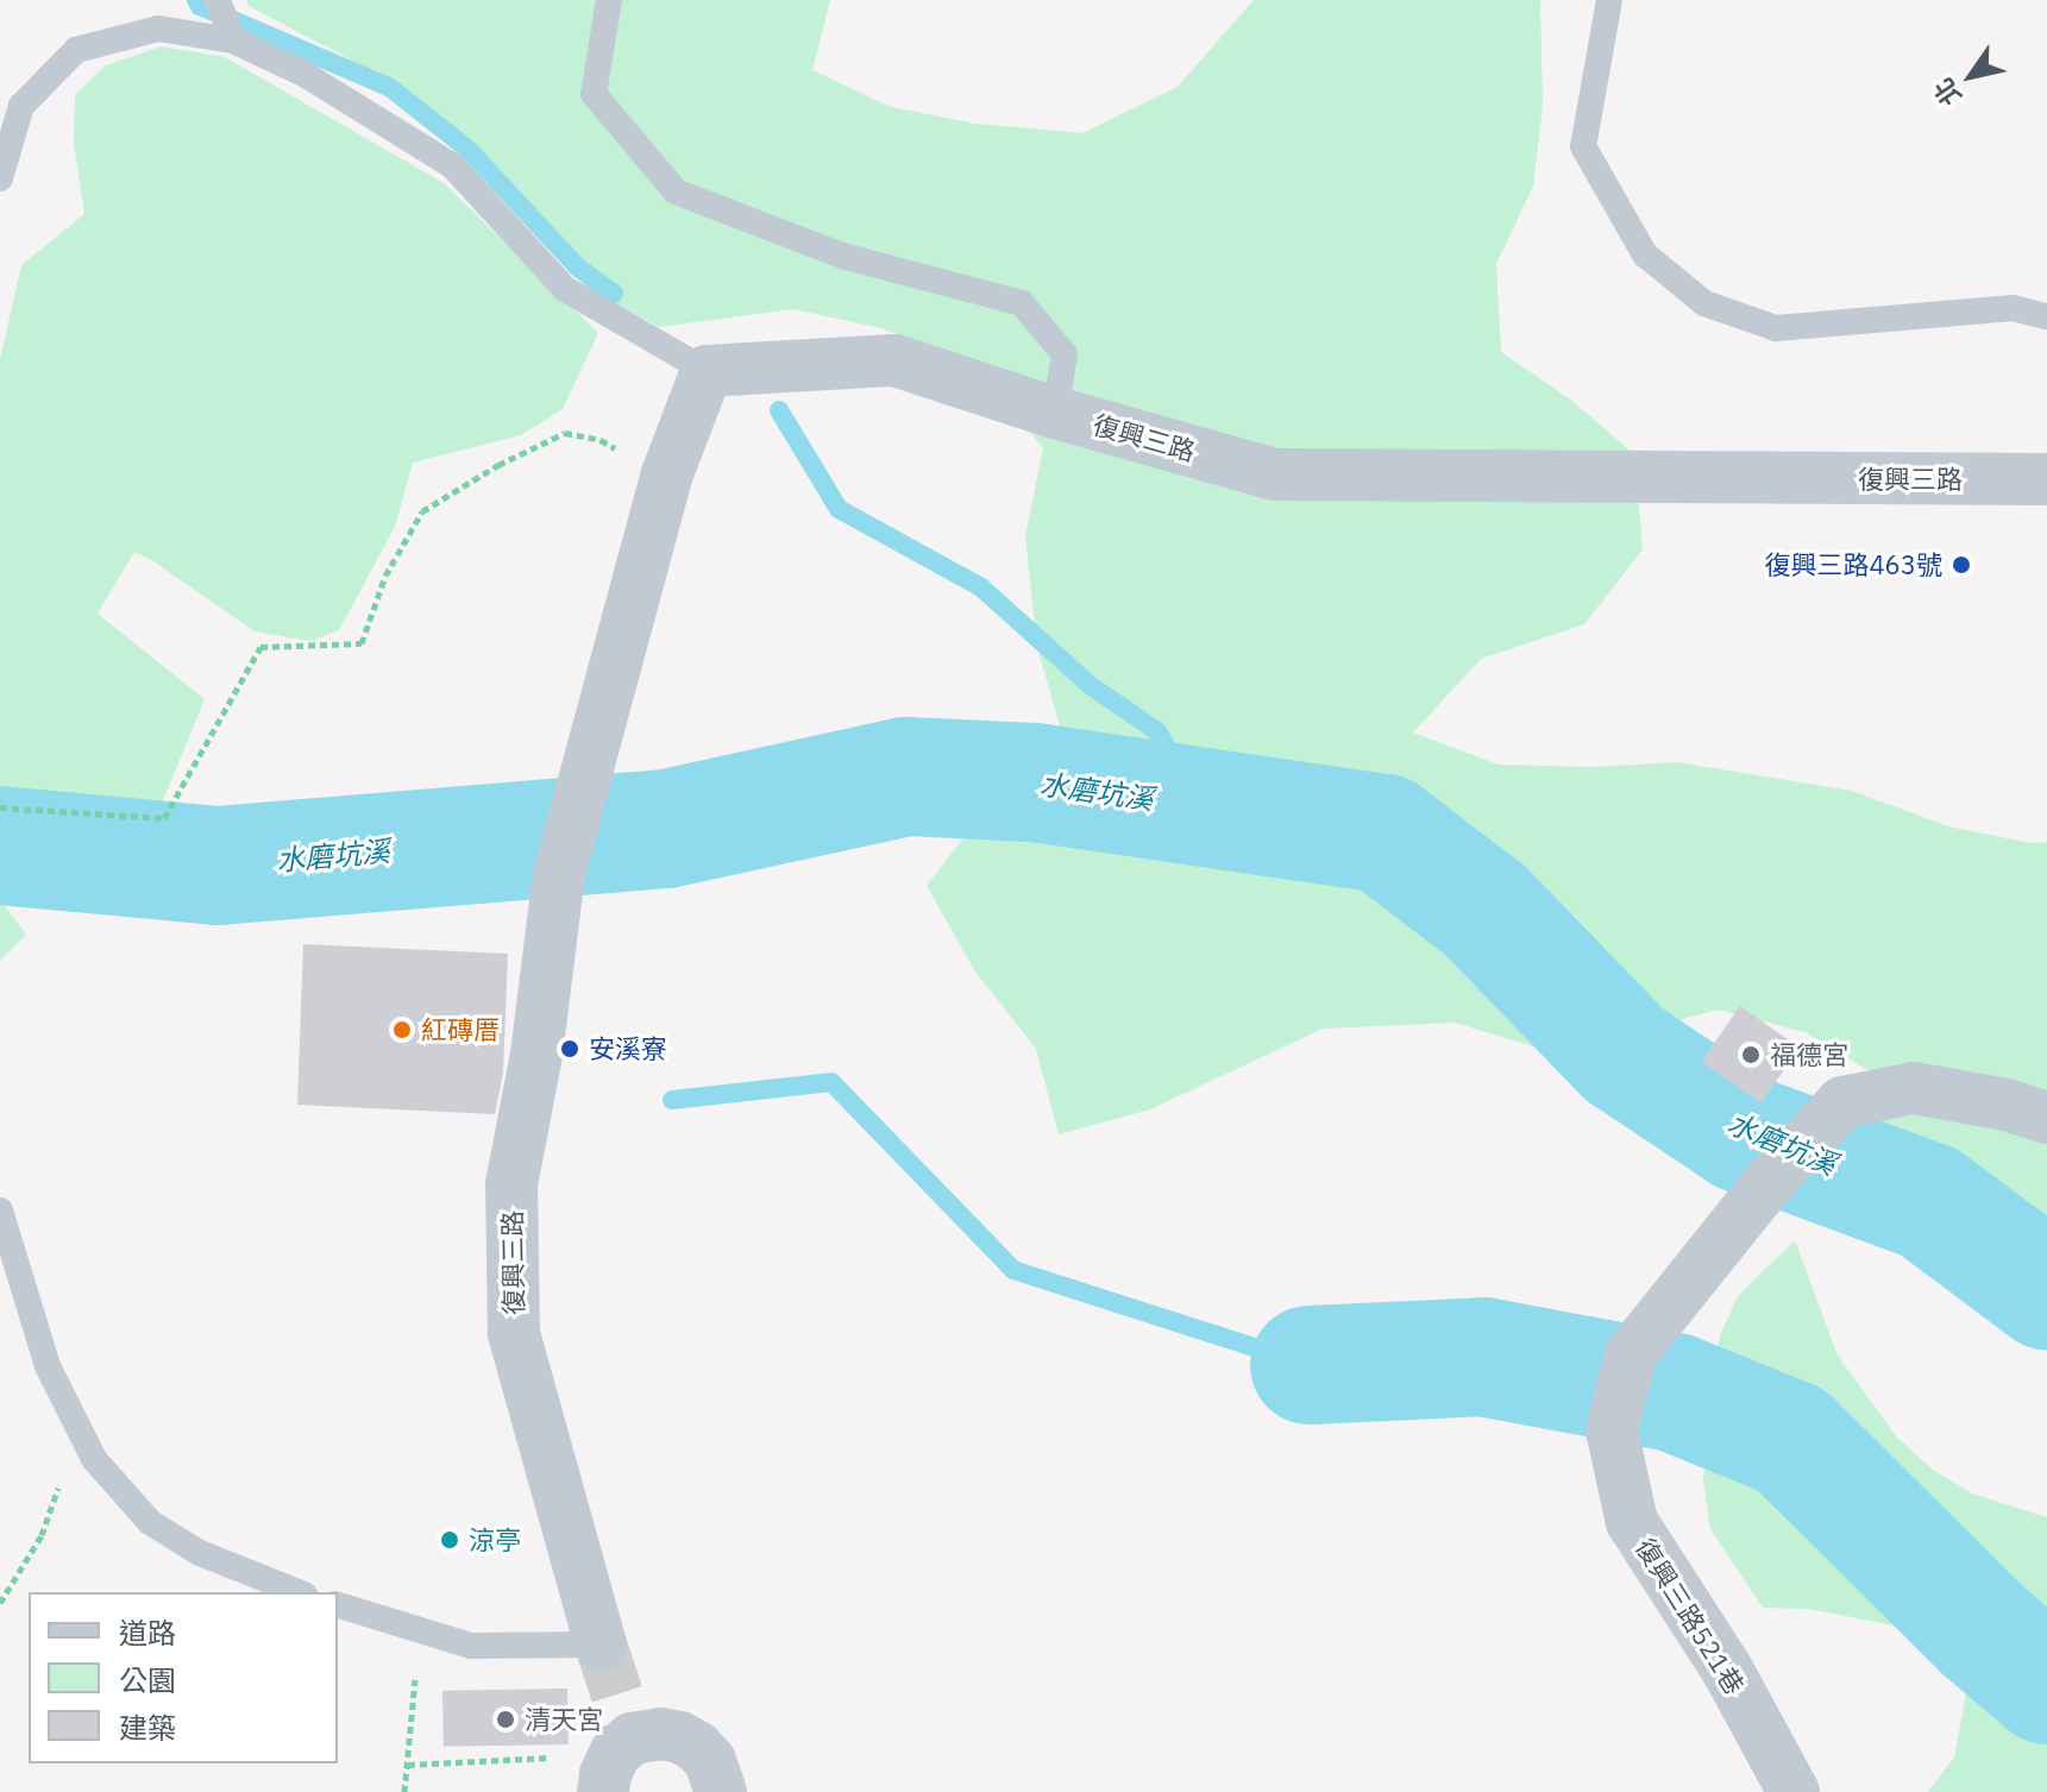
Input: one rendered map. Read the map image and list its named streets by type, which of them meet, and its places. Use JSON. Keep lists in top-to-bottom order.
{
  "streets": {
    "street": ["復興三路", "復興三路521巷"]
  },
  "water": ["水磨坑溪"],
  "places": [
    "復興三路463號",
    "紅磚厝",
    "安溪寮",
    "福德宮",
    "涼亭",
    "清天宮"
  ],
  "legend": ["道路", "公園", "建築"],
  "north": "bottom left"
}
